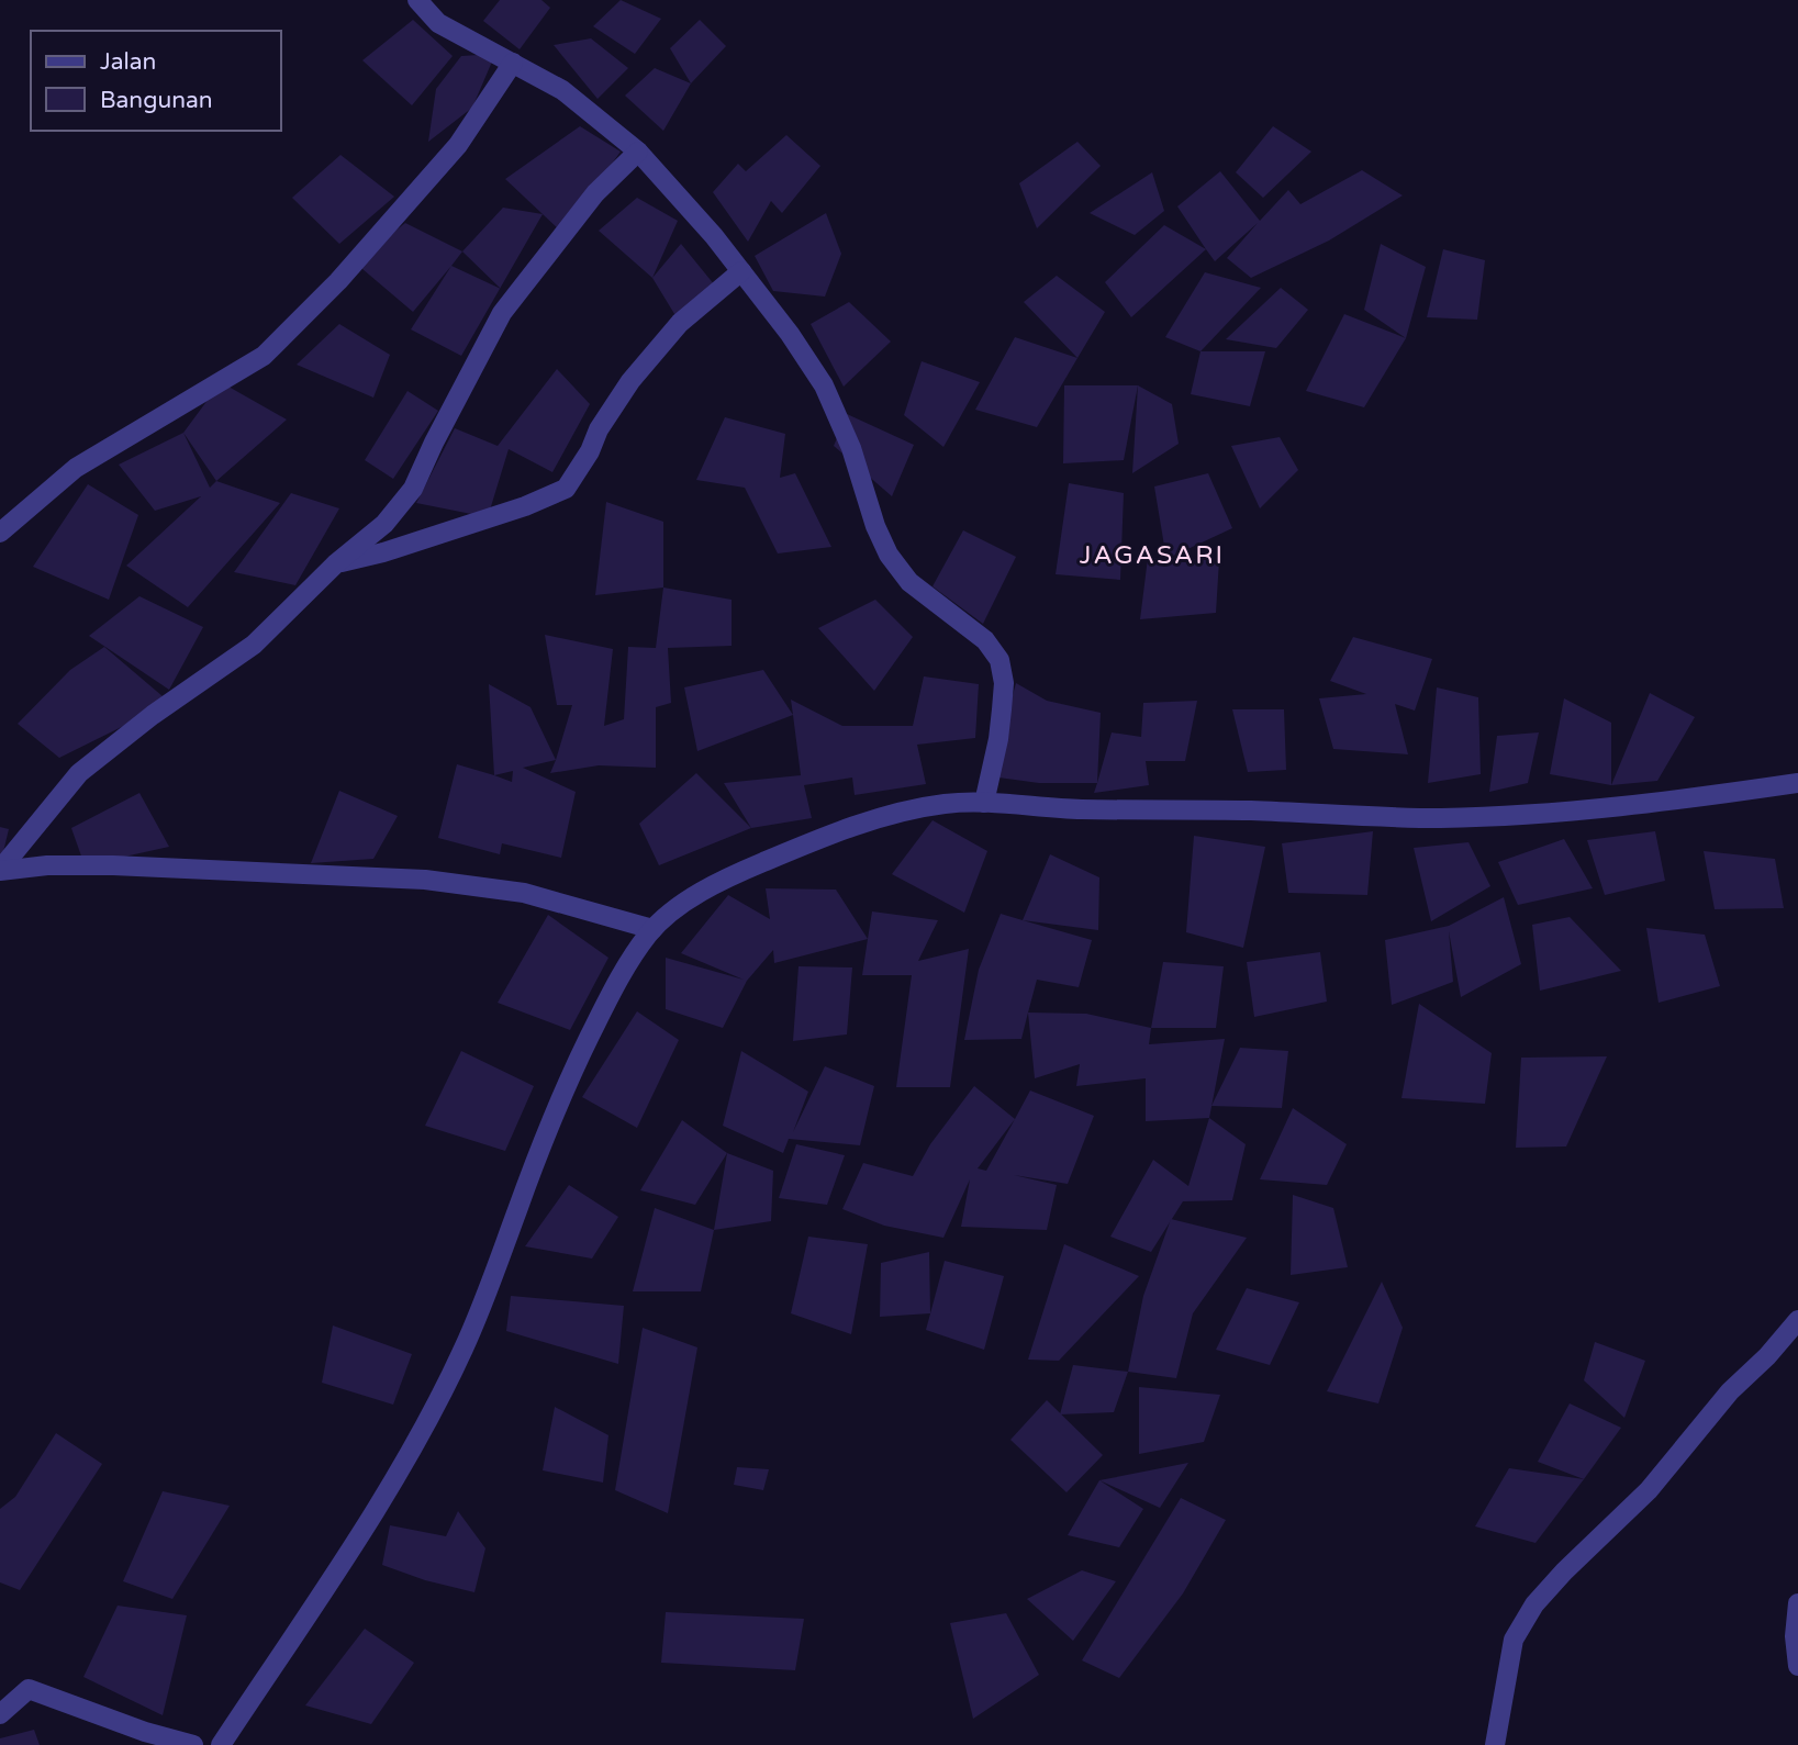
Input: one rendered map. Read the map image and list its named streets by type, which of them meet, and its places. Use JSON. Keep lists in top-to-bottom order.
{
  "districts": ["JAGASARI"],
  "legend": ["Jalan", "Bangunan"]
}
